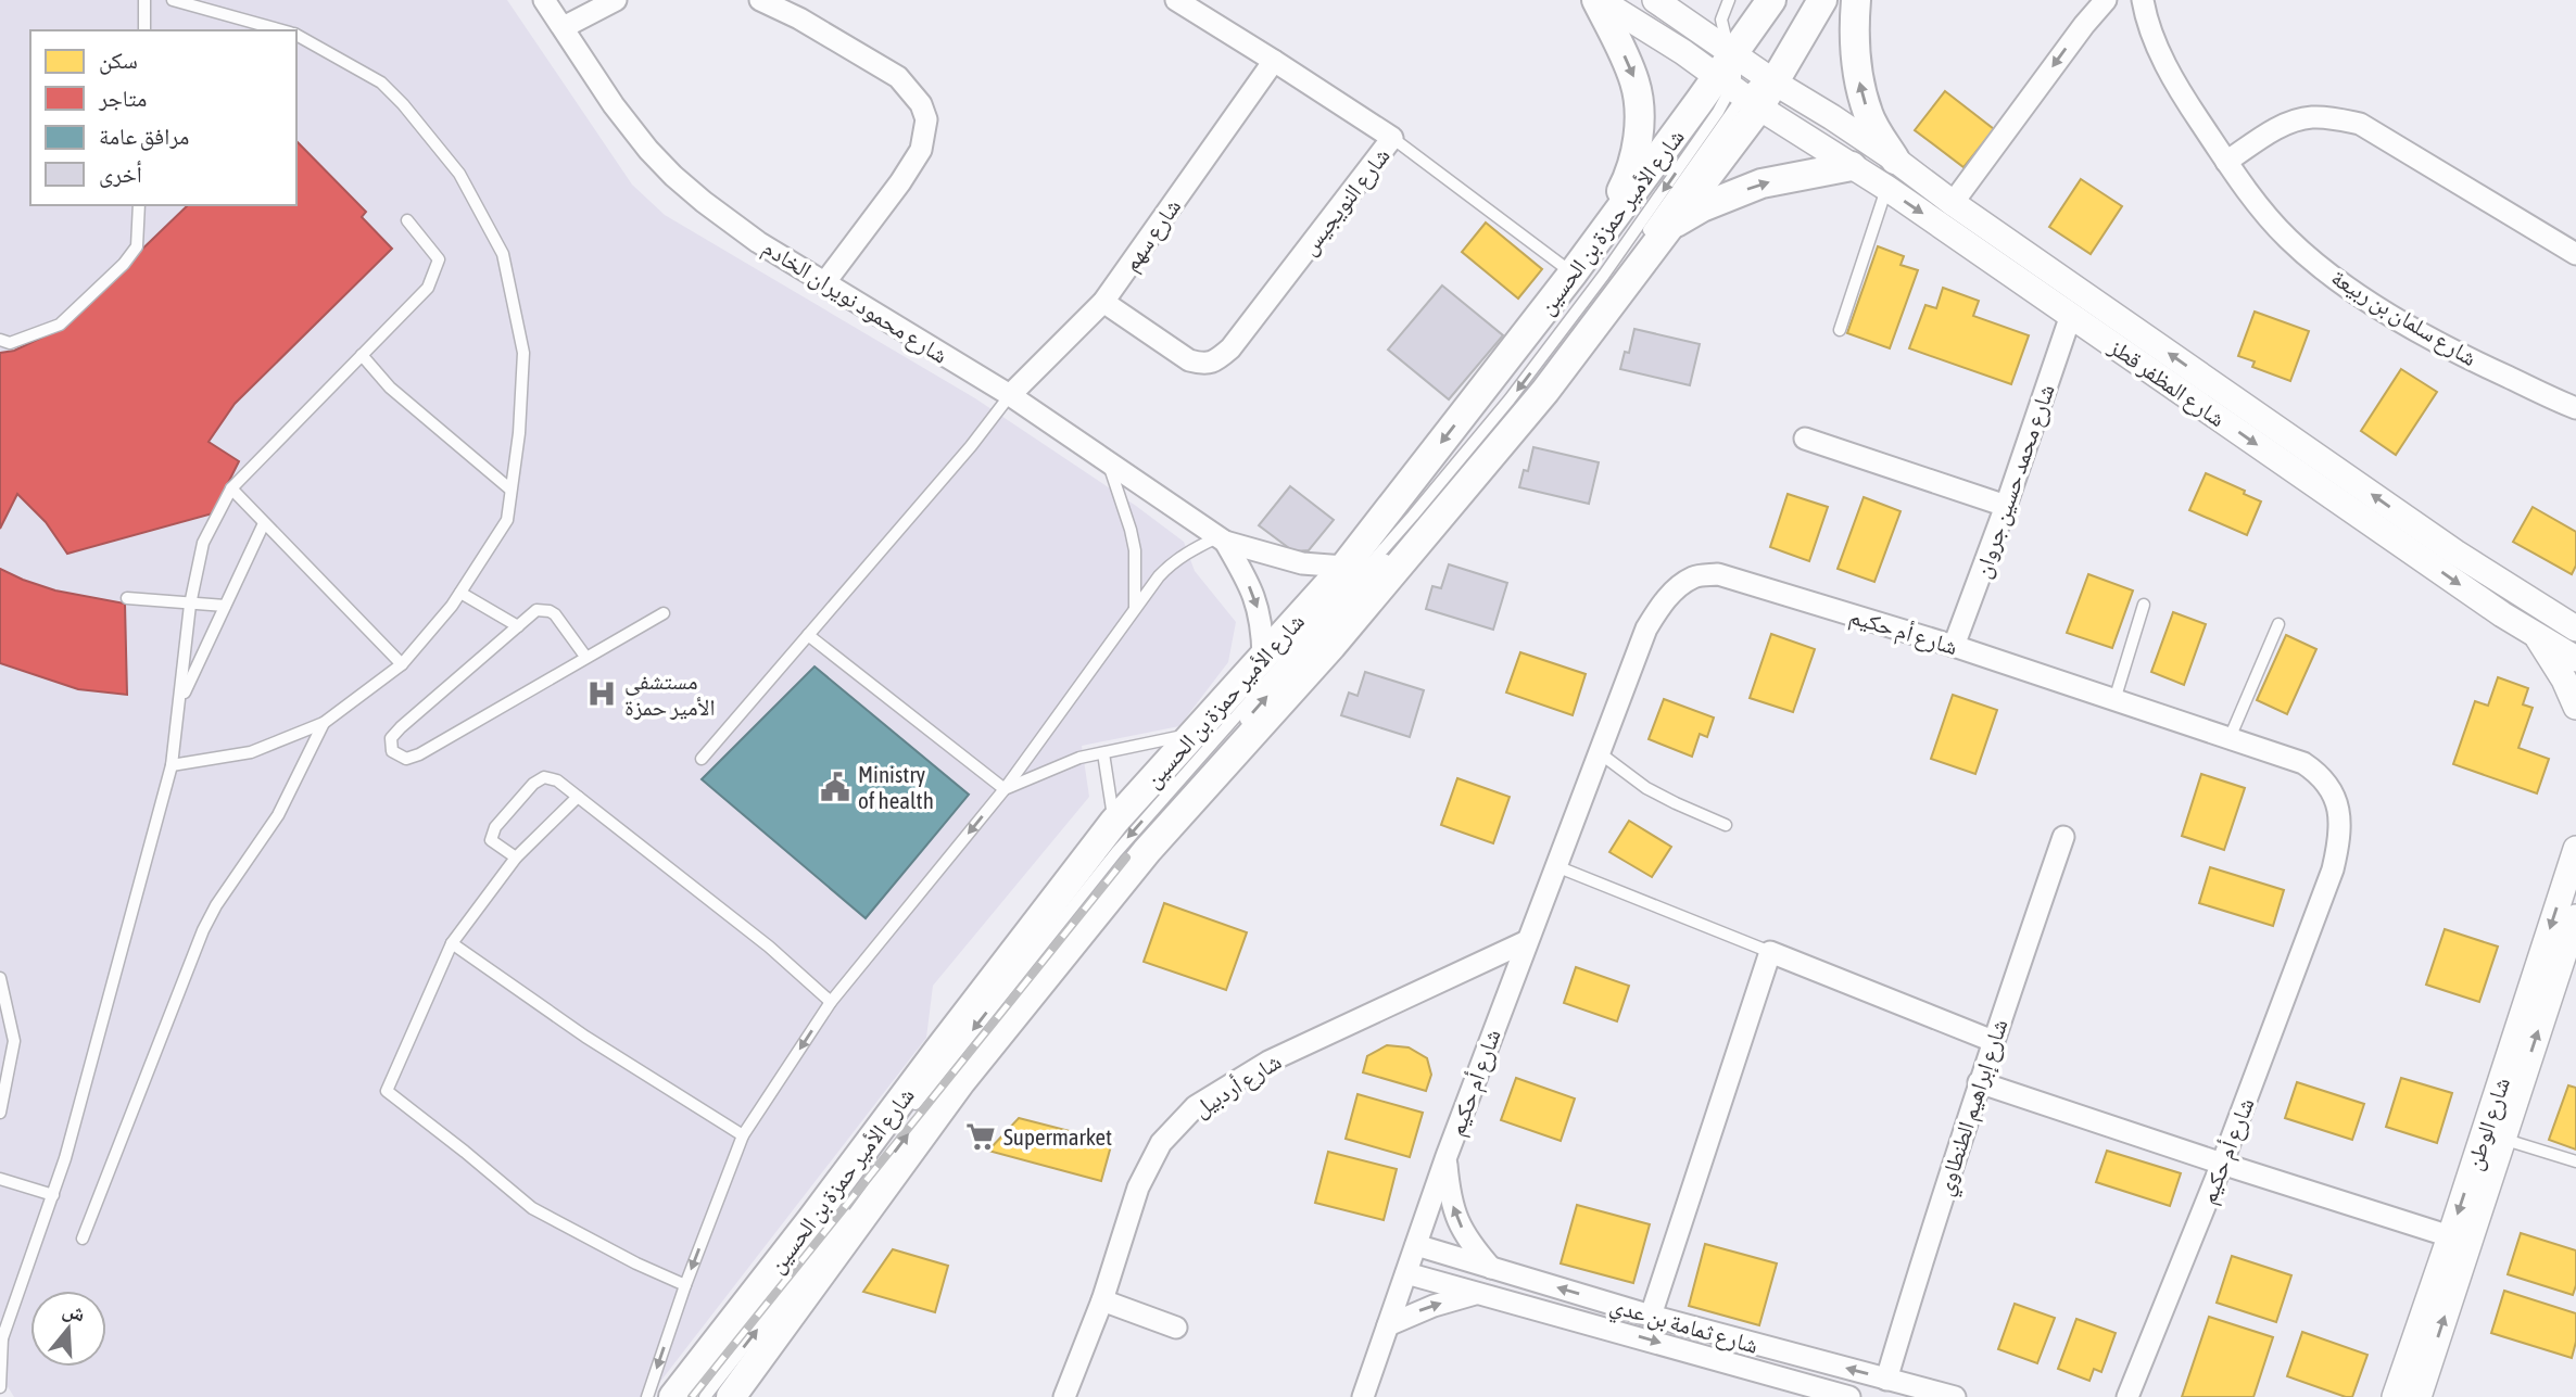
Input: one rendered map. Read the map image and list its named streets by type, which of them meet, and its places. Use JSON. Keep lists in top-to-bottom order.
{
  "streets": {
    "main road": ["شارع الأمير حمزة بن الحسين"],
    "street": [
      "شارع النويجيس",
      "شارع سهم",
      "شارع محمود نويران الخادم",
      "شارع سلمان بن ربيعة",
      "شارع المظفر قطز",
      "شارع محمد حسين جروان",
      "شارع أم حكيم",
      "شارع أردبيل",
      "شارع إبراهيم الطنطاوي",
      "شارع الوطن",
      "شارع ثمامة بن عدي"
    ]
  },
  "crossings": [
    ["شارع النويجيس", "شارع سهم"],
    ["شارع الأمير حمزة بن الحسين", "شارع محمود نويران الخادم"],
    ["شارع الأمير حمزة بن الحسين", "شارع المظفر قطز"],
    ["شارع سهم", "شارع محمود نويران الخادم"],
    ["شارع المظفر قطز", "شارع محمد حسين جروان"],
    ["شارع محمد حسين جروان", "شارع أم حكيم"],
    ["شارع أم حكيم", "شارع أردبيل"],
    ["شارع أم حكيم", "شارع ثمامة بن عدي"],
    ["شارع إبراهيم الطنطاوي", "شارع ثمامة بن عدي"]
  ],
  "places": {
    "hospital": ["مستشفى الأمير حمزة"],
    "public building": ["Ministry of health"],
    "supermarket": ["Supermarket"]
  },
  "legend": [
    "سكن",
    "متاجر",
    "مرافق عامة",
    "أخرى"
  ],
  "north": "top"
}
